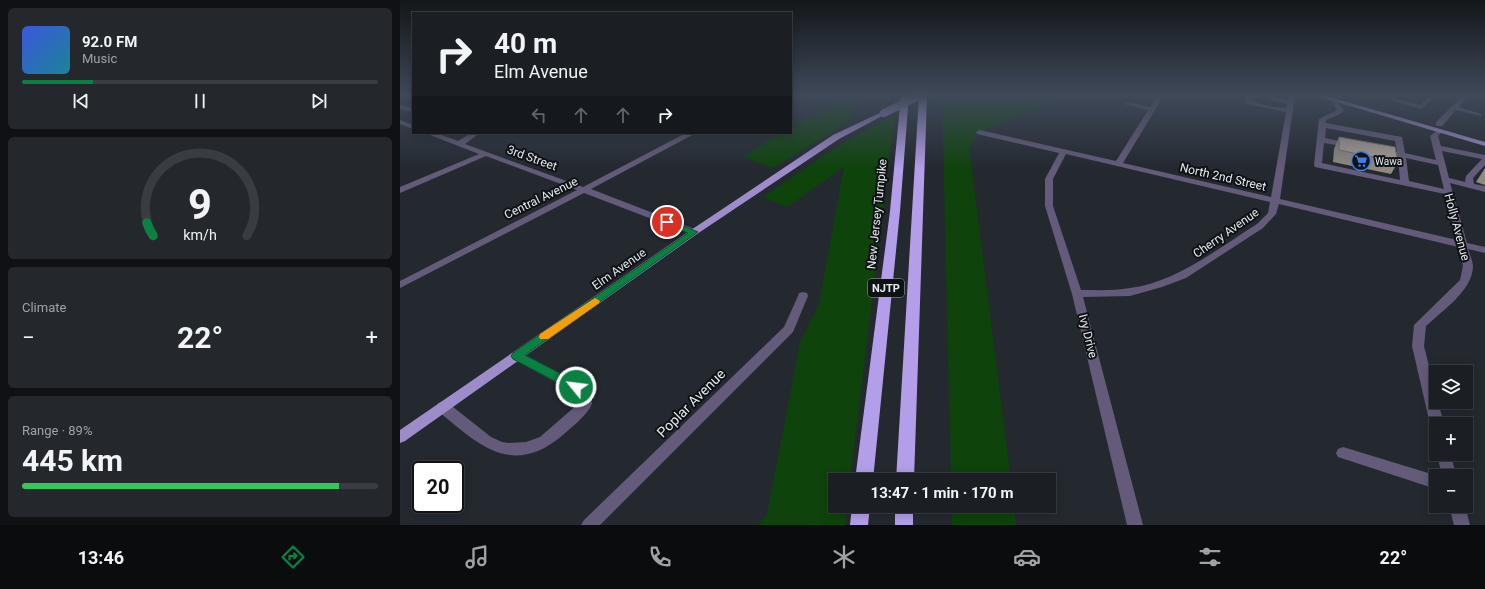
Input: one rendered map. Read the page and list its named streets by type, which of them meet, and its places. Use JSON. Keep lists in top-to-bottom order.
{
  "streets": {
    "highway": ["New Jersey Turnpike", "NJTP"],
    "main road": ["Elm Avenue"],
    "street": [
      "3rd Street",
      "North 2nd Street",
      "Central Avenue",
      "Holly Avenue",
      "Cherry Avenue",
      "Ivy Drive",
      "Poplar Avenue"
    ]
  },
  "crossings": [
    ["3rd Street", "Central Avenue"],
    ["3rd Street", "Elm Avenue"],
    ["North 2nd Street", "Holly Avenue"],
    ["North 2nd Street", "Cherry Avenue"],
    ["North 2nd Street", "Ivy Drive"],
    ["Cherry Avenue", "Ivy Drive"]
  ],
  "places": {
    "supermarket": ["Wawa"]
  },
  "page": {
    "turn": ["40 m", "Elm Avenue"],
    "song": ["92.0 FM", "Music"],
    "tile": [
      "Climate",
      ["Range · 89%", "445 km"]
    ],
    "heat": ["−", "22°", "+"],
    "map_buttons": ["+", "−"],
    "limit": "20",
    "trip": "13:47 · 1 min · 170 m",
    "tabs": ["13:46", "22°"],
    "gauge": ["9", "km/h"]
  }
}
